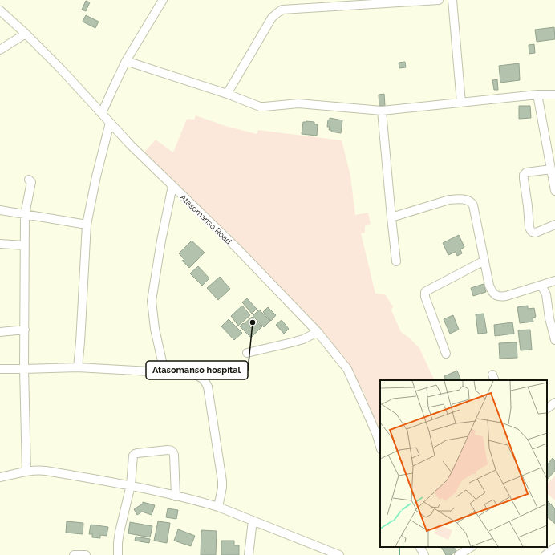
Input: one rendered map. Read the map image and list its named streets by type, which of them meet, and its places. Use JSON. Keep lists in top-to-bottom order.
{
  "streets": {
    "street": ["Atasomanso Road"]
  },
  "places": ["Atasomanso hospital"]
}
